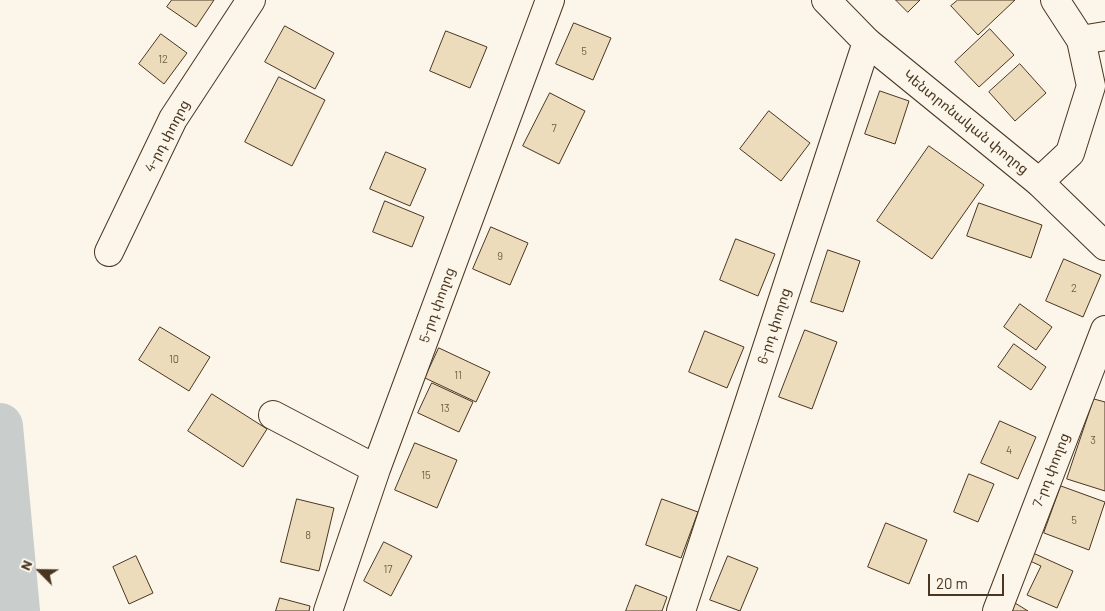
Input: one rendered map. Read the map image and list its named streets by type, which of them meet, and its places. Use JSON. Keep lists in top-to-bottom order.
{
  "streets": {
    "street": [
      "Կենտրոնական փողոց",
      "4-րդ փողոց",
      "5-րդ փողոց",
      "6-րդ փողոց",
      "7-րդ փողոց"
    ]
  },
  "crossings": [
    ["Կենտրոնական փողոց", "6-րդ փողոց"]
  ],
  "house_numbers": [
    "5",
    "12",
    "7",
    "9",
    "2",
    "10",
    "11",
    "13",
    "3",
    "4",
    "15",
    "5",
    "8",
    "17"
  ],
  "scale_bar": "20 m",
  "north": "top left"
}
